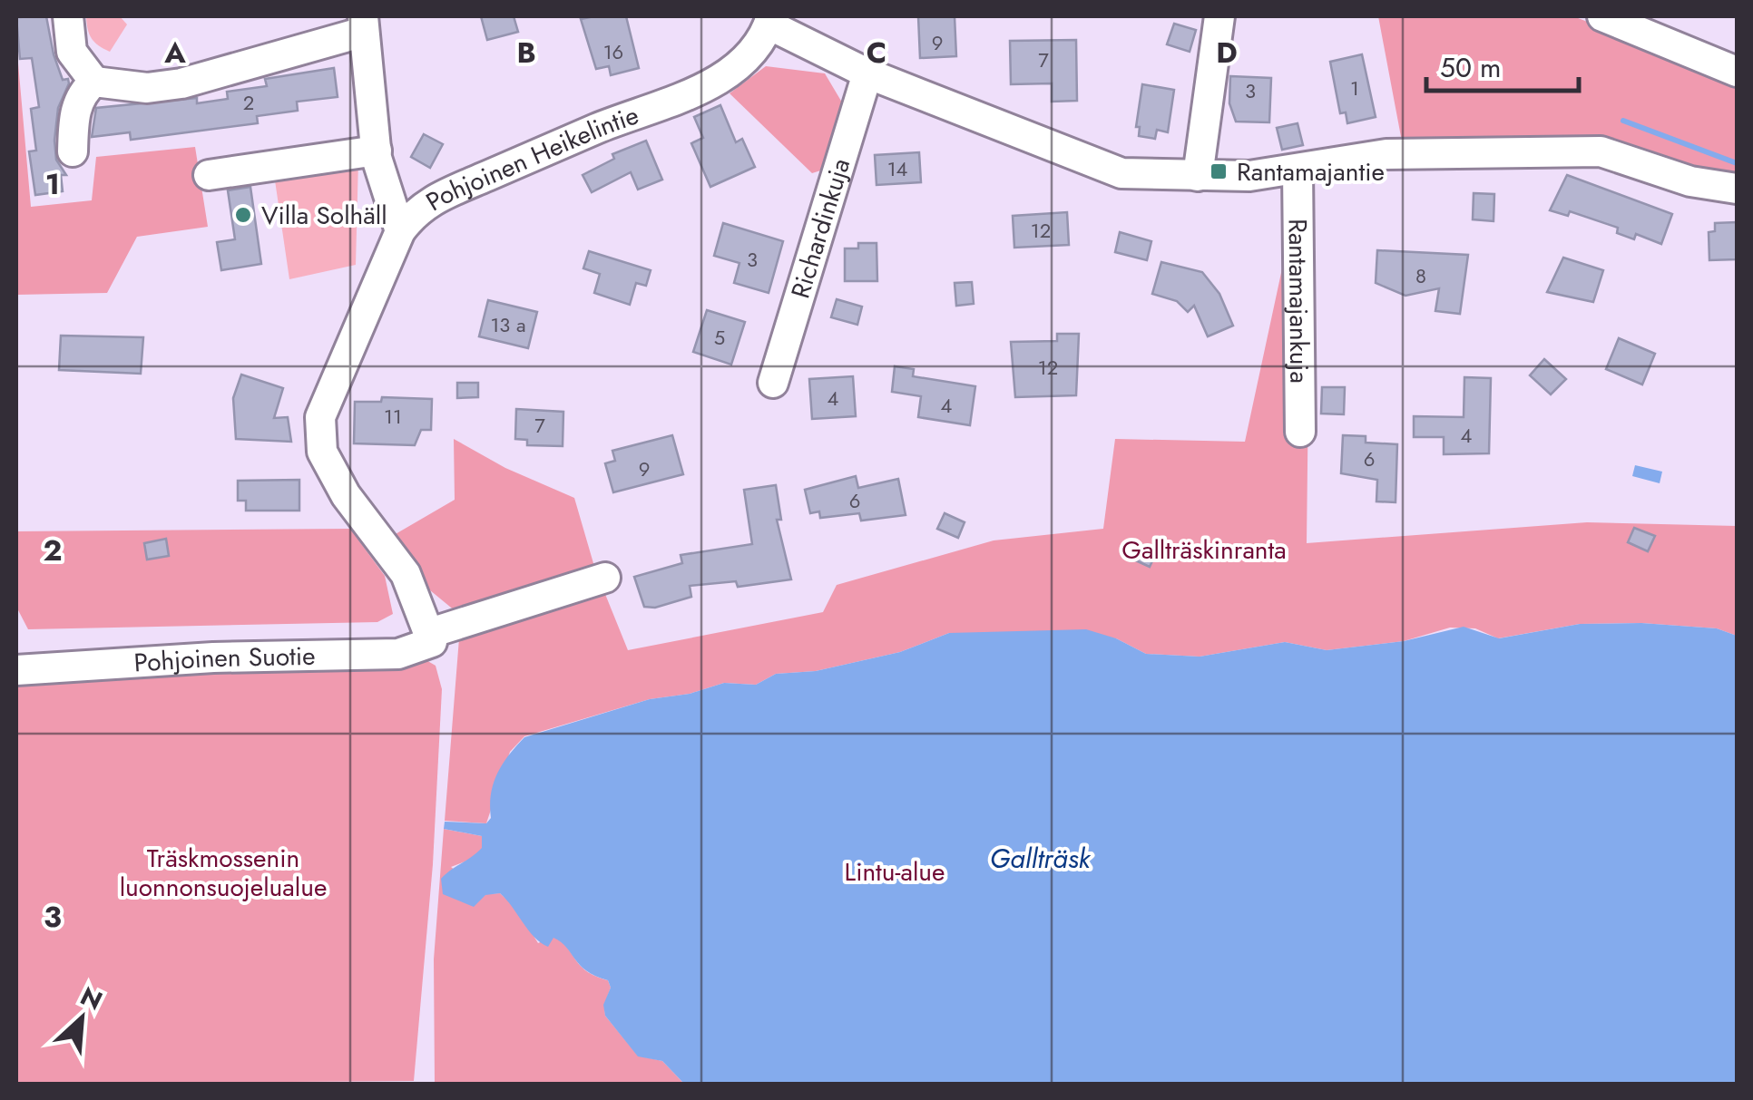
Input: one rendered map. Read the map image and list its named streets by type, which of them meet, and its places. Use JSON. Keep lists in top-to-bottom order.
{
  "streets": {
    "street": [
      "Pohjoinen Heikelintie",
      "Richardinkuja",
      "Rantamajankuja",
      "Pohjoinen Suotie"
    ]
  },
  "crossings": [
    ["Pohjoinen Heikelintie", "Pohjoinen Suotie"]
  ],
  "water": ["Gallträsk"],
  "parks": ["Gallträskinranta", "Träskmossenin luonnonsuojelualue", "Lintu-alue"],
  "places": {
    "transit": ["Rantamajantie"],
    "other": ["Villa Solhäll"]
  },
  "house_numbers": [
    "9",
    "16",
    "7",
    "1",
    "3",
    "2",
    "14",
    "12",
    "3",
    "8",
    "13 a",
    "5",
    "12",
    "4",
    "4",
    "11",
    "7",
    "4",
    "6",
    "9",
    "6"
  ],
  "scale_bar": "50 m",
  "north": "top right",
  "grid": {
    "columns": [
      "A",
      "B",
      "C",
      "D"
    ],
    "rows": ["1", "2", "3"]
  }
}
